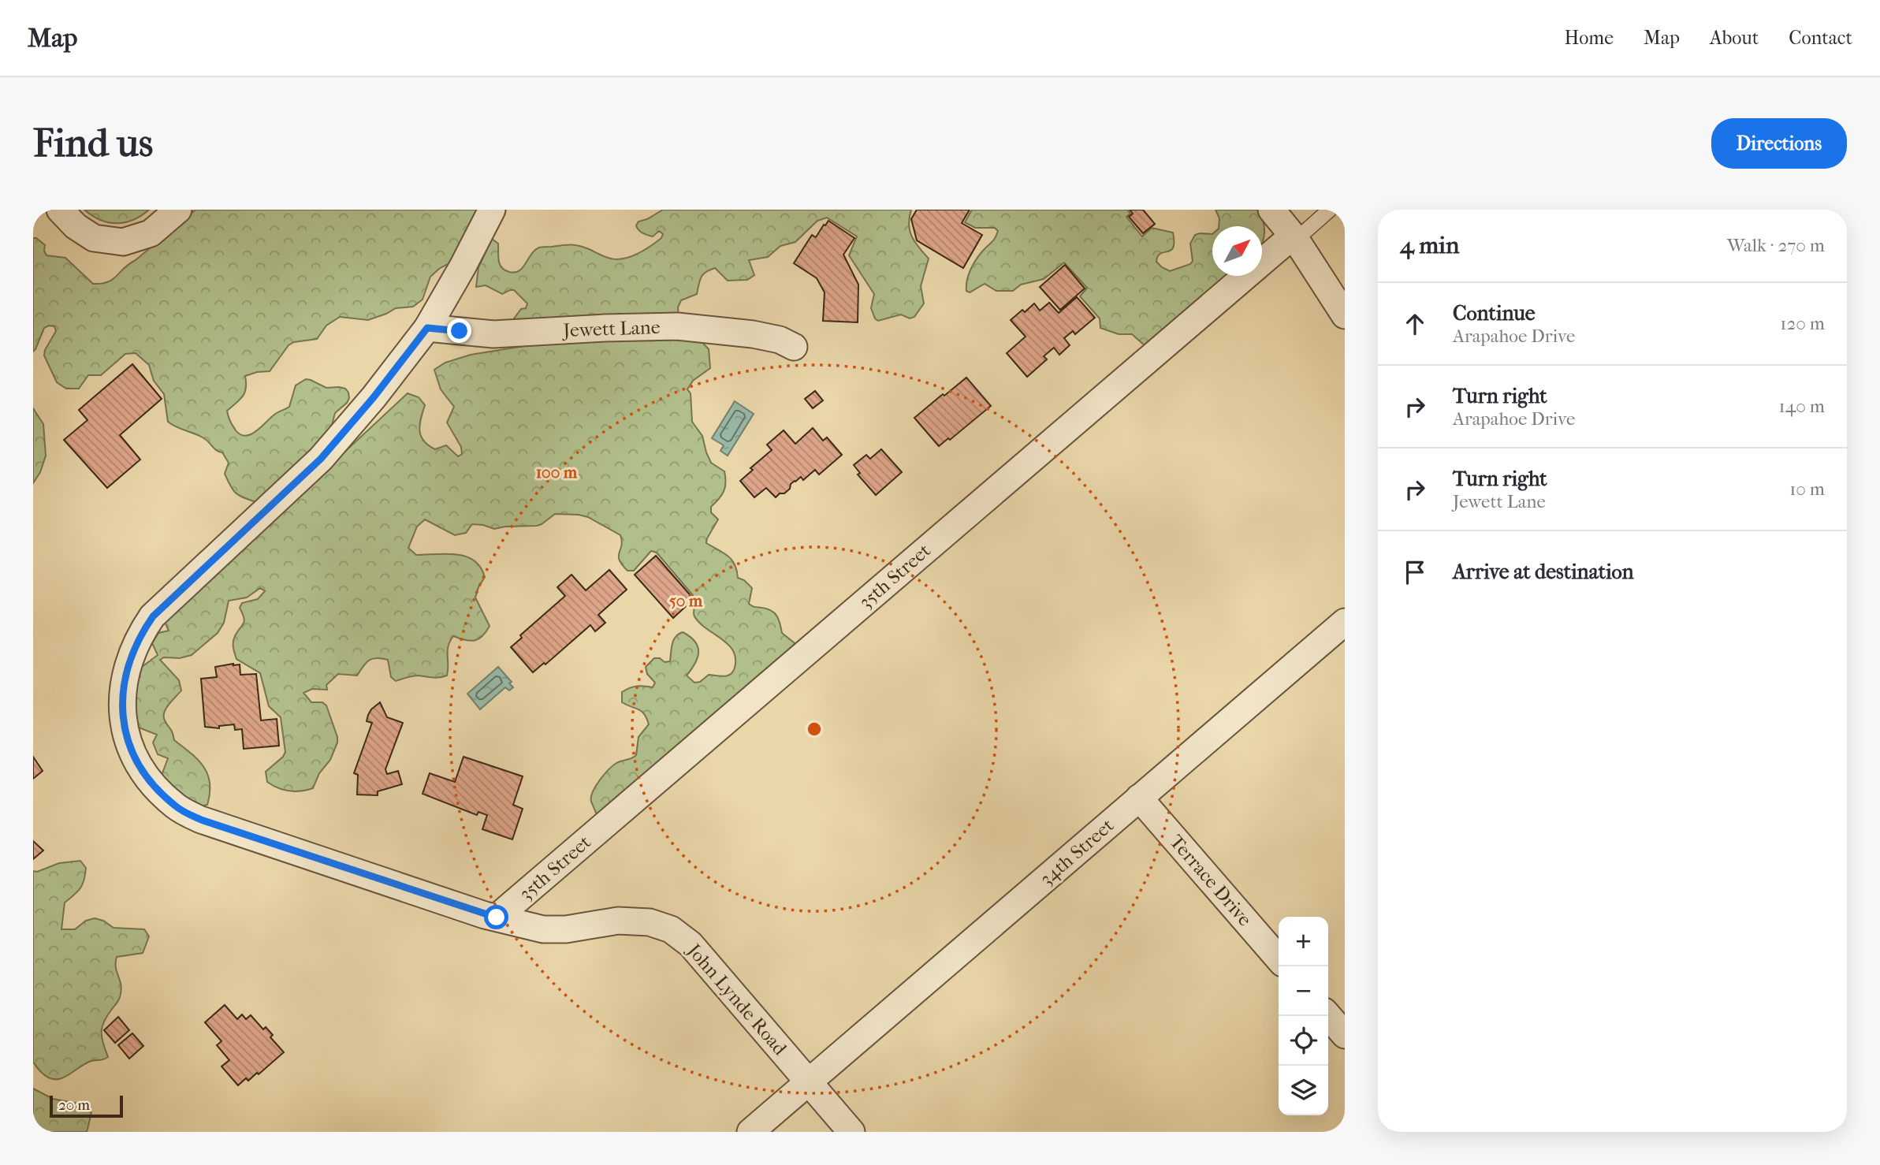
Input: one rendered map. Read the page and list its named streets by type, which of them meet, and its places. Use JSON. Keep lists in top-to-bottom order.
{
  "streets": {
    "street": [
      "Jewett Lane",
      "35th Street",
      "34th Street",
      "Terrace Drive",
      "John Lynde Road"
    ]
  },
  "crossings": [
    ["Jewett Lane", "John Lynde Road"],
    ["35th Street", "John Lynde Road"],
    ["34th Street", "Terrace Drive"],
    ["34th Street", "John Lynde Road"]
  ],
  "scale_bar": "20 m",
  "north": "top right",
  "page": {
    "header": "Map",
    "nav": [
      "Home",
      "Map",
      "About",
      "Contact"
    ],
    "buttons": "Directions",
    "title": "Find us",
    "heading": ["4 min", "Walk · 270 m"],
    "list": [
      ["Continue", "Arapahoe Drive", "120 m"],
      ["Turn right", "Arapahoe Drive", "140 m"],
      ["Turn right", "Jewett Lane", "10 m"],
      "Arrive at destination"
    ],
    "map_buttons": ["+", "−"],
    "scale": "20 m"
  },
  "rings": ["100 m", "50 m"]
}
